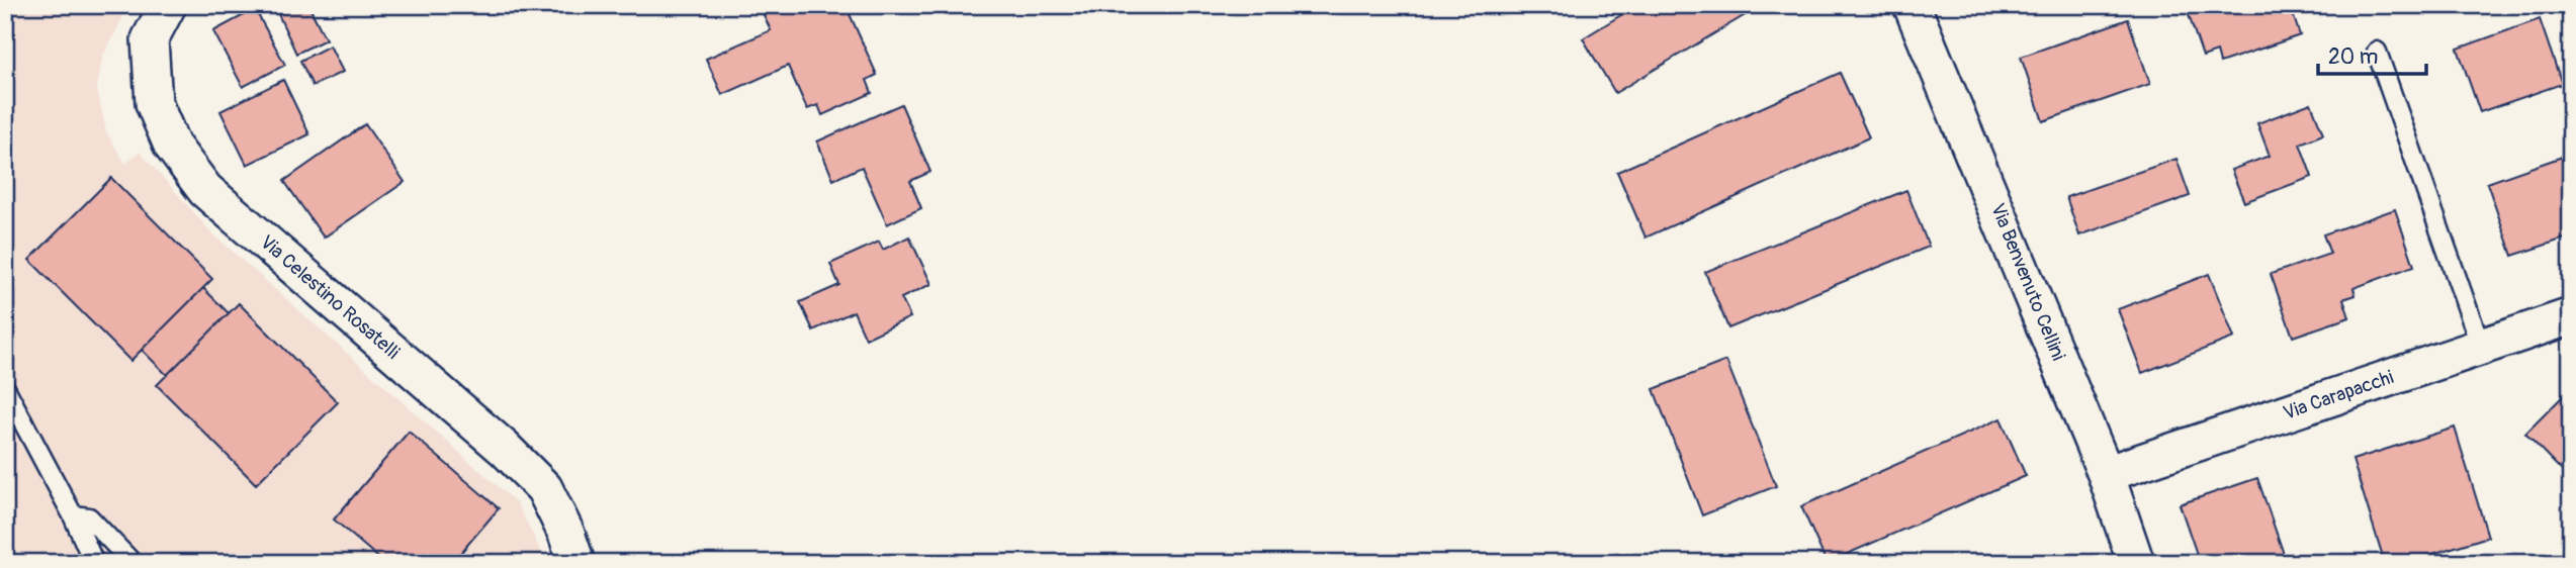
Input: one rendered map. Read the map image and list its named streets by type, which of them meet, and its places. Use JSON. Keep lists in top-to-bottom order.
{
  "streets": {
    "street": ["Via Benvenuto Cellini", "Via Celestino Rosatelli", "Via Carapacchi"]
  },
  "crossings": [
    ["Via Benvenuto Cellini", "Via Carapacchi"]
  ],
  "scale_bar": "20 m"
}
